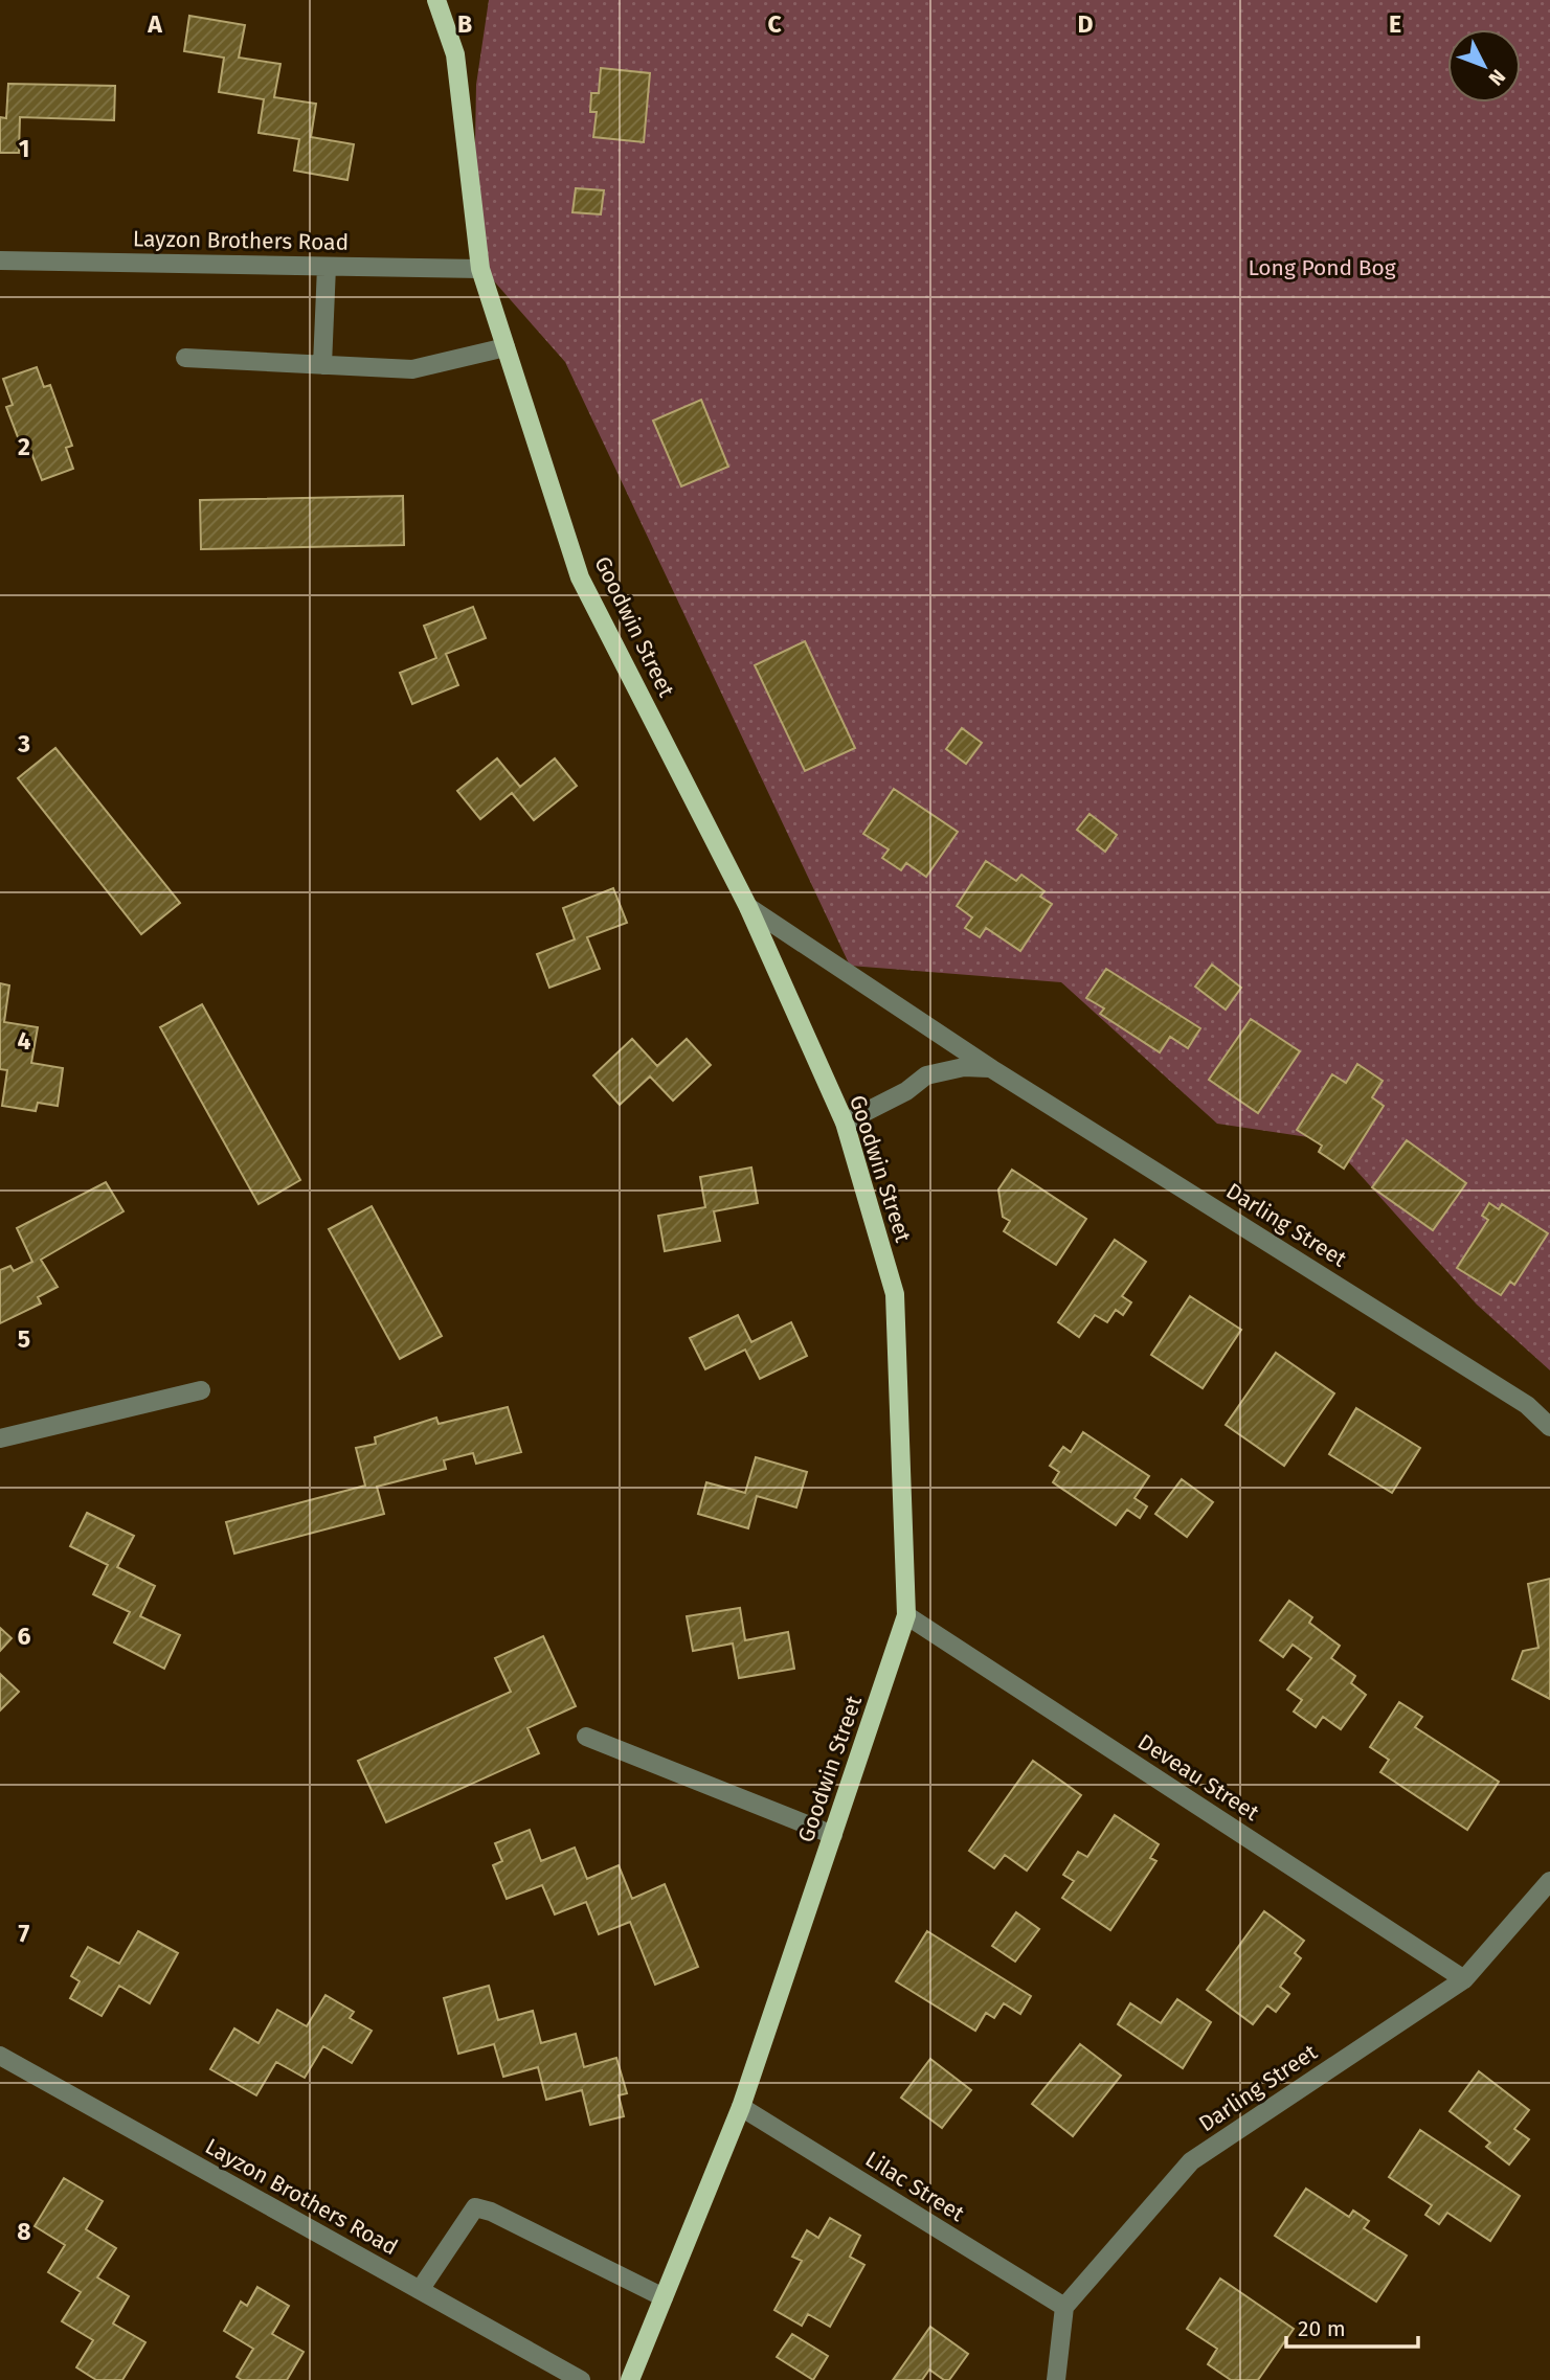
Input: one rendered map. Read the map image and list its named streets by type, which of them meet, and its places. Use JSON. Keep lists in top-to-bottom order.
{
  "streets": {
    "main road": ["Goodwin Street"],
    "street": [
      "Layzon Brothers Road",
      "Darling Street",
      "Deveau Street",
      "Lilac Street"
    ]
  },
  "crossings": [
    ["Layzon Brothers Road", "Goodwin Street"],
    ["Goodwin Street", "Darling Street"],
    ["Goodwin Street", "Deveau Street"],
    ["Goodwin Street", "Lilac Street"],
    ["Darling Street", "Deveau Street"],
    ["Darling Street", "Lilac Street"]
  ],
  "parks": ["Long Pond Bog"],
  "scale_bar": "20 m",
  "north": "bottom right",
  "grid": {
    "columns": [
      "A",
      "B",
      "C",
      "D",
      "E"
    ],
    "rows": [
      "1",
      "2",
      "3",
      "4",
      "5",
      "6",
      "7",
      "8"
    ]
  }
}
